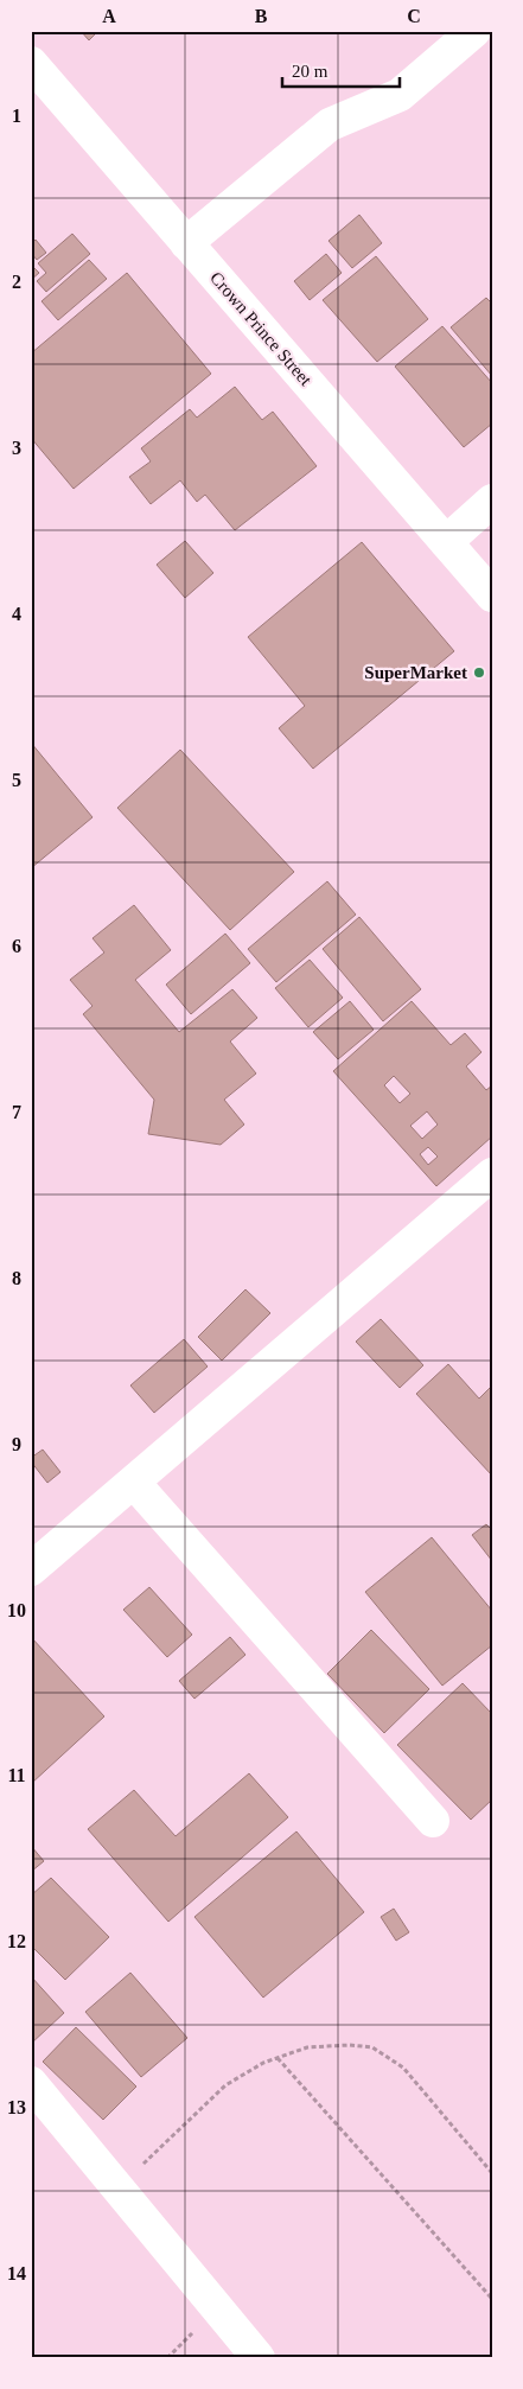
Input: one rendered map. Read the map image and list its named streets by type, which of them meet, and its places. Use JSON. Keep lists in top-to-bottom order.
{
  "streets": {
    "street": ["Crown Prince Street"]
  },
  "places": ["SuperMarket"],
  "scale_bar": "20 m",
  "grid": {
    "columns": ["A", "B", "C"],
    "rows": [
      "1",
      "2",
      "3",
      "4",
      "5",
      "6",
      "7",
      "8",
      "9",
      "10",
      "11",
      "12",
      "13",
      "14"
    ]
  }
}
